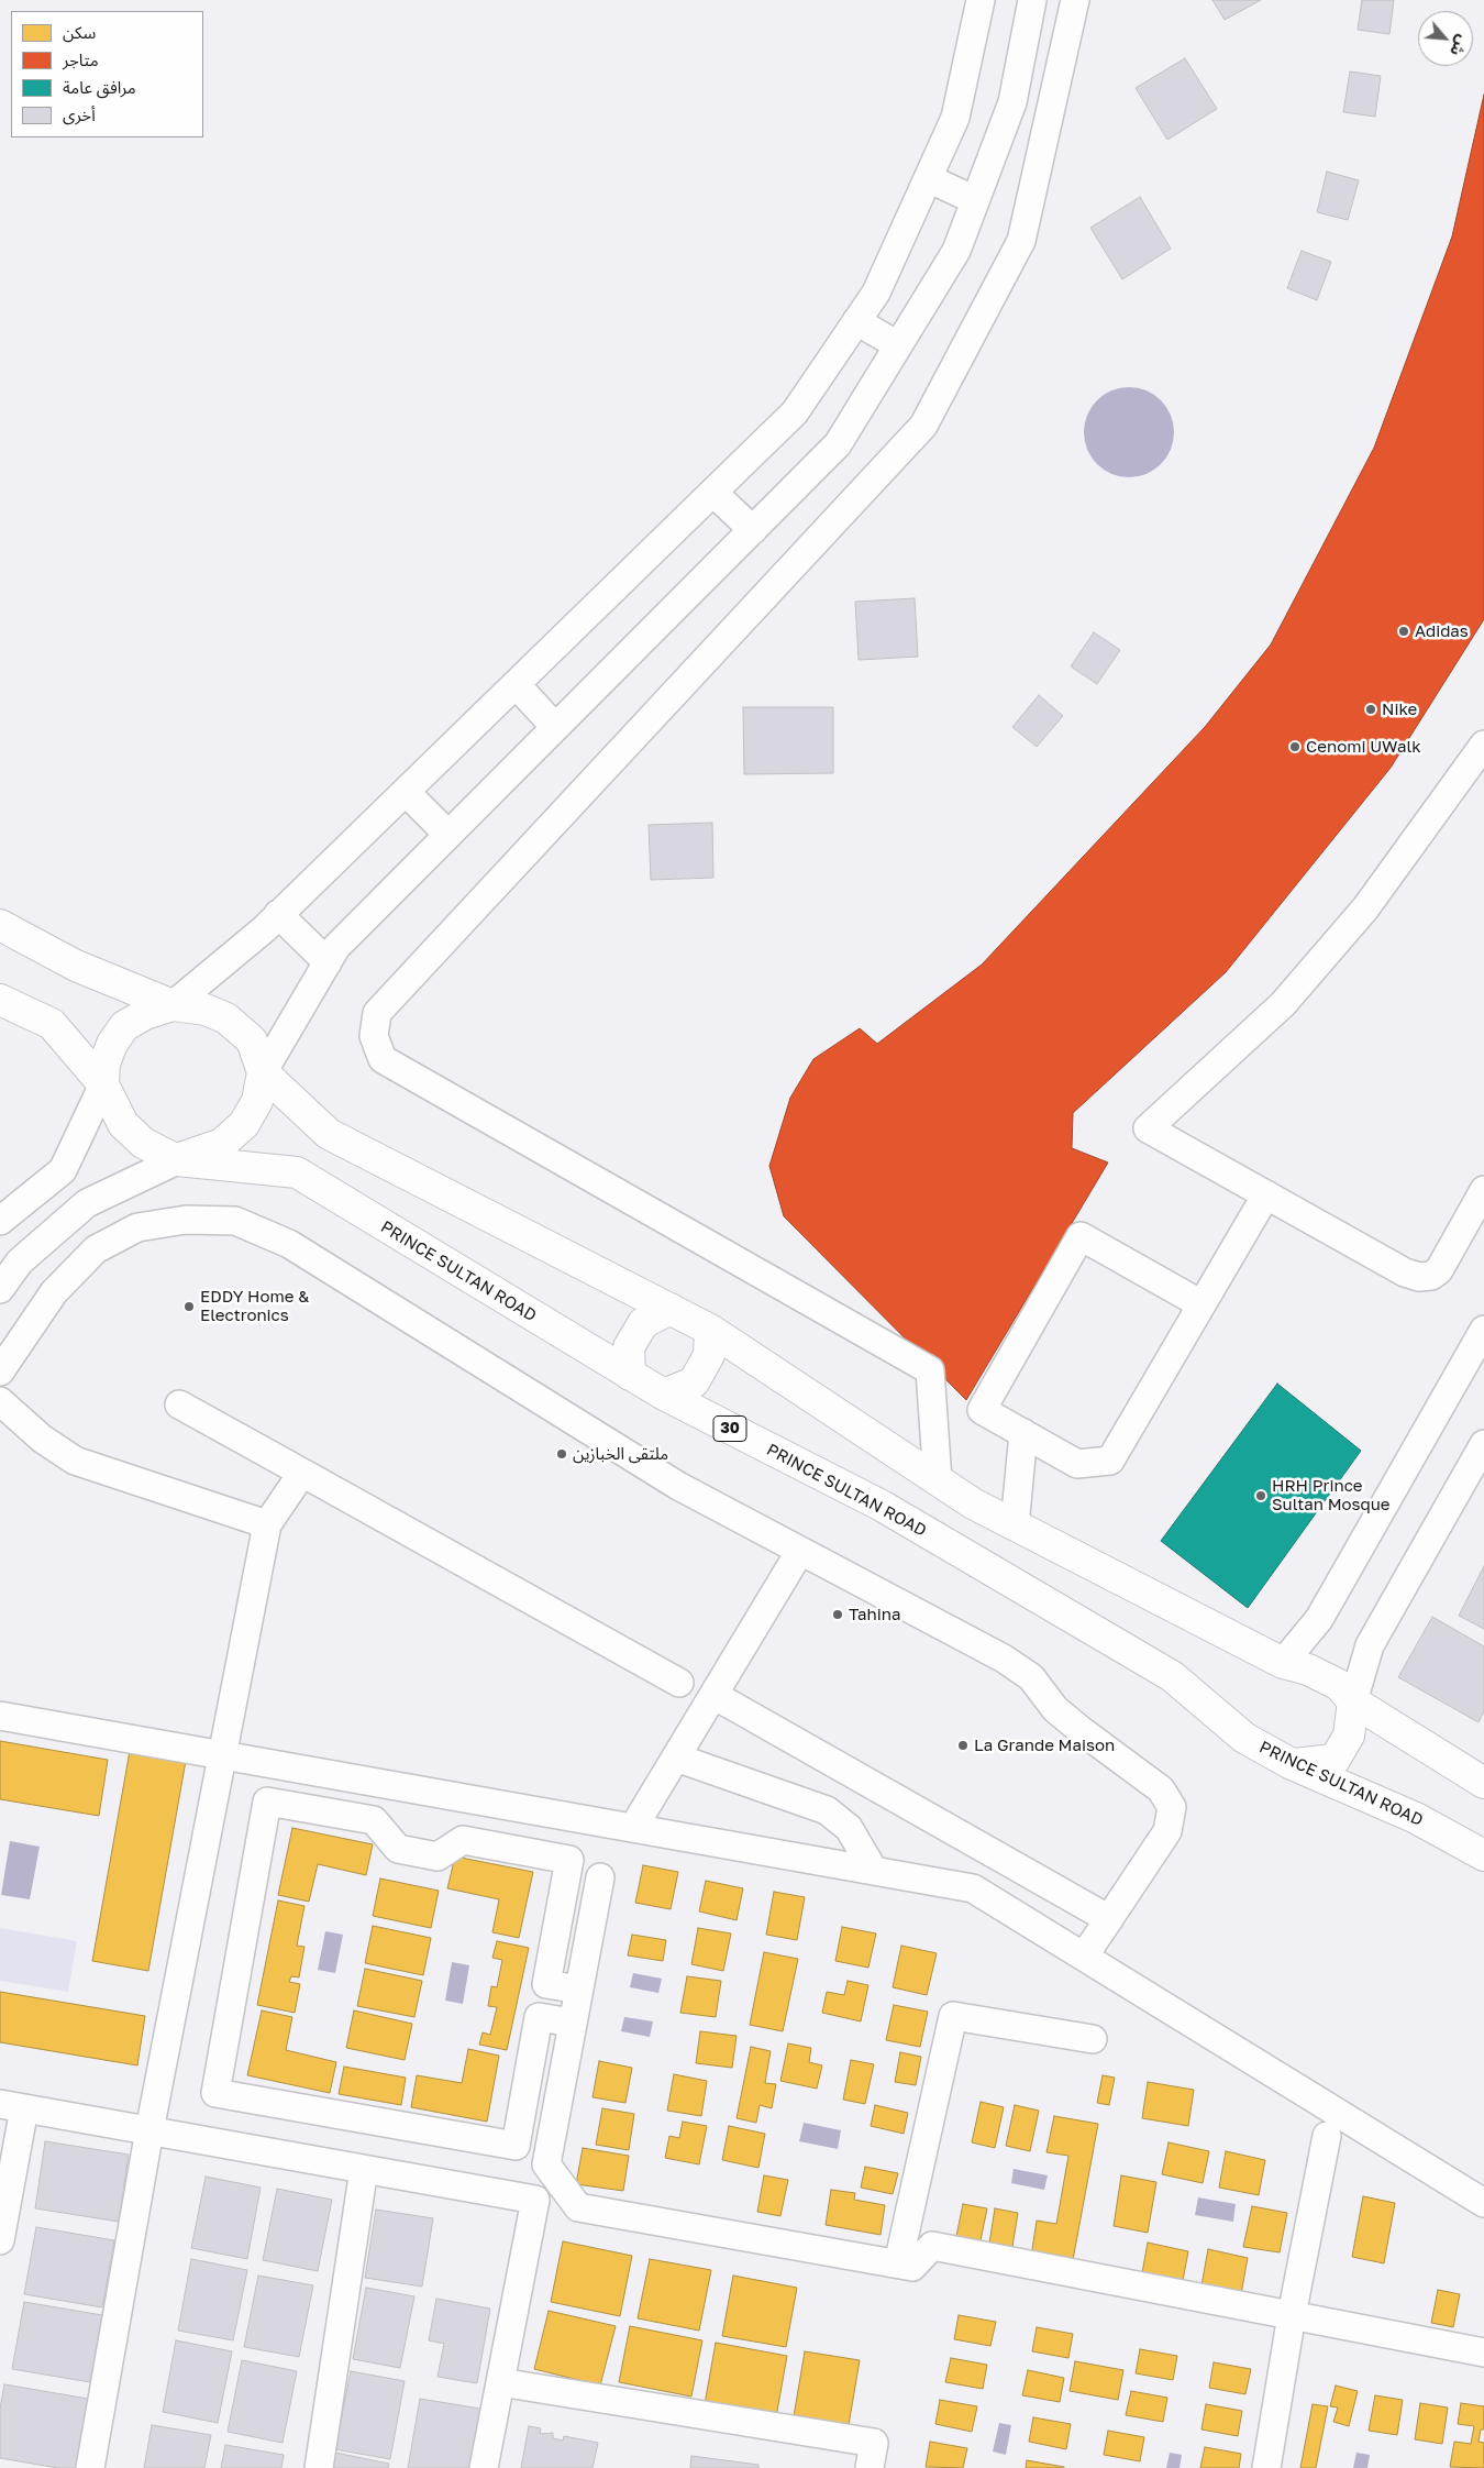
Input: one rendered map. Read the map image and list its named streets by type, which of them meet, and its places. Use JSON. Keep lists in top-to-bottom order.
{
  "streets": {
    "main road": ["PRINCE SULTAN ROAD", "30"]
  },
  "places": [
    "Adidas",
    "Nike",
    "Cenomi UWalk",
    "EDDY Home & Electronics",
    "ملتقى الخبازين",
    "HRH Prince Sultan Mosque",
    "Tahina",
    "La Grande Maison"
  ],
  "legend": [
    "سكن",
    "متاجر",
    "مرافق عامة",
    "أخرى"
  ],
  "north": "bottom right"
}
